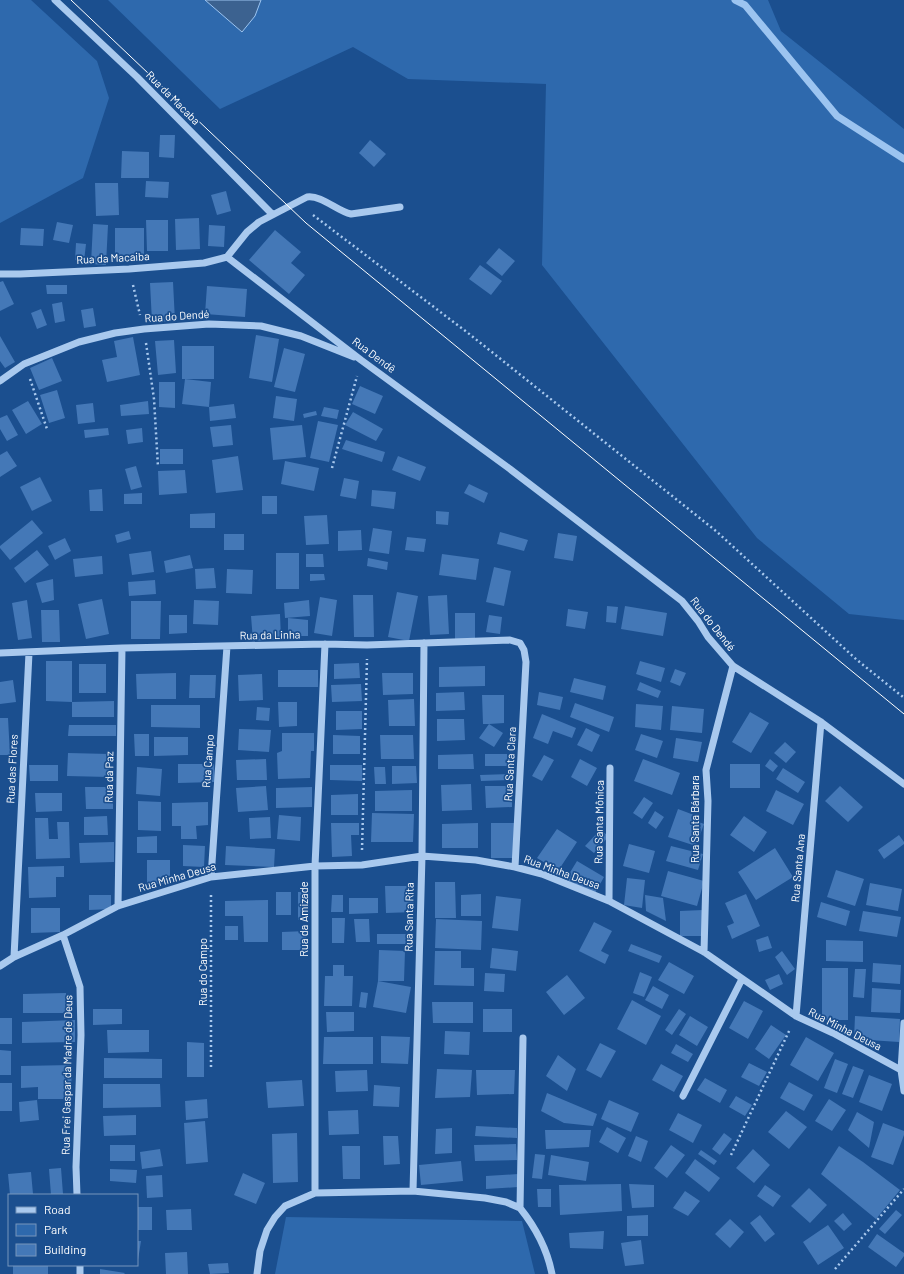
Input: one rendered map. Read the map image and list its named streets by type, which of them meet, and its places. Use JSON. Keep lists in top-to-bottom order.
{
  "streets": {
    "street": [
      "Rua da Macaba",
      "Rua da Macaiba",
      "Rua do Dendé",
      "Rua Dendê",
      "Rua da Linha",
      "Rua Campo",
      "Rua Santa Clara",
      "Rua das Flores",
      "Rua da Paz",
      "Rua Santa Bárbara",
      "Rua Santa Mônica",
      "Rua Santa Ana",
      "Rua Minha Deusa",
      "Rua Santa Rita",
      "Rua da Amizade",
      "Rua Frei Gaspar da Madre de Deus"
    ],
    "path": ["Rua do Campo"]
  },
  "crossings": [
    ["Rua da Macaiba", "Rua Dendê"],
    ["Rua do Dendé", "Rua Dendê"],
    ["Rua do Dendé", "Rua Santa Bárbara"],
    ["Rua do Dendé", "Rua Santa Ana"],
    ["Rua da Linha", "Rua Campo"],
    ["Rua da Linha", "Rua Santa Clara"],
    ["Rua da Linha", "Rua das Flores"],
    ["Rua da Linha", "Rua da Paz"],
    ["Rua da Linha", "Rua Santa Rita"],
    ["Rua da Linha", "Rua da Amizade"],
    ["Rua Campo", "Rua Minha Deusa"],
    ["Rua Campo", "Rua do Campo"],
    ["Rua Santa Clara", "Rua Minha Deusa"],
    ["Rua das Flores", "Rua Minha Deusa"],
    ["Rua da Paz", "Rua Minha Deusa"],
    ["Rua Santa Bárbara", "Rua Minha Deusa"],
    ["Rua Santa Mônica", "Rua Minha Deusa"],
    ["Rua Santa Ana", "Rua Minha Deusa"],
    ["Rua Minha Deusa", "Rua Santa Rita"],
    ["Rua Minha Deusa", "Rua da Amizade"],
    ["Rua Minha Deusa", "Rua do Campo"],
    ["Rua Minha Deusa", "Rua Frei Gaspar da Madre de Deus"]
  ],
  "legend": ["Road", "Park", "Building"]
}
